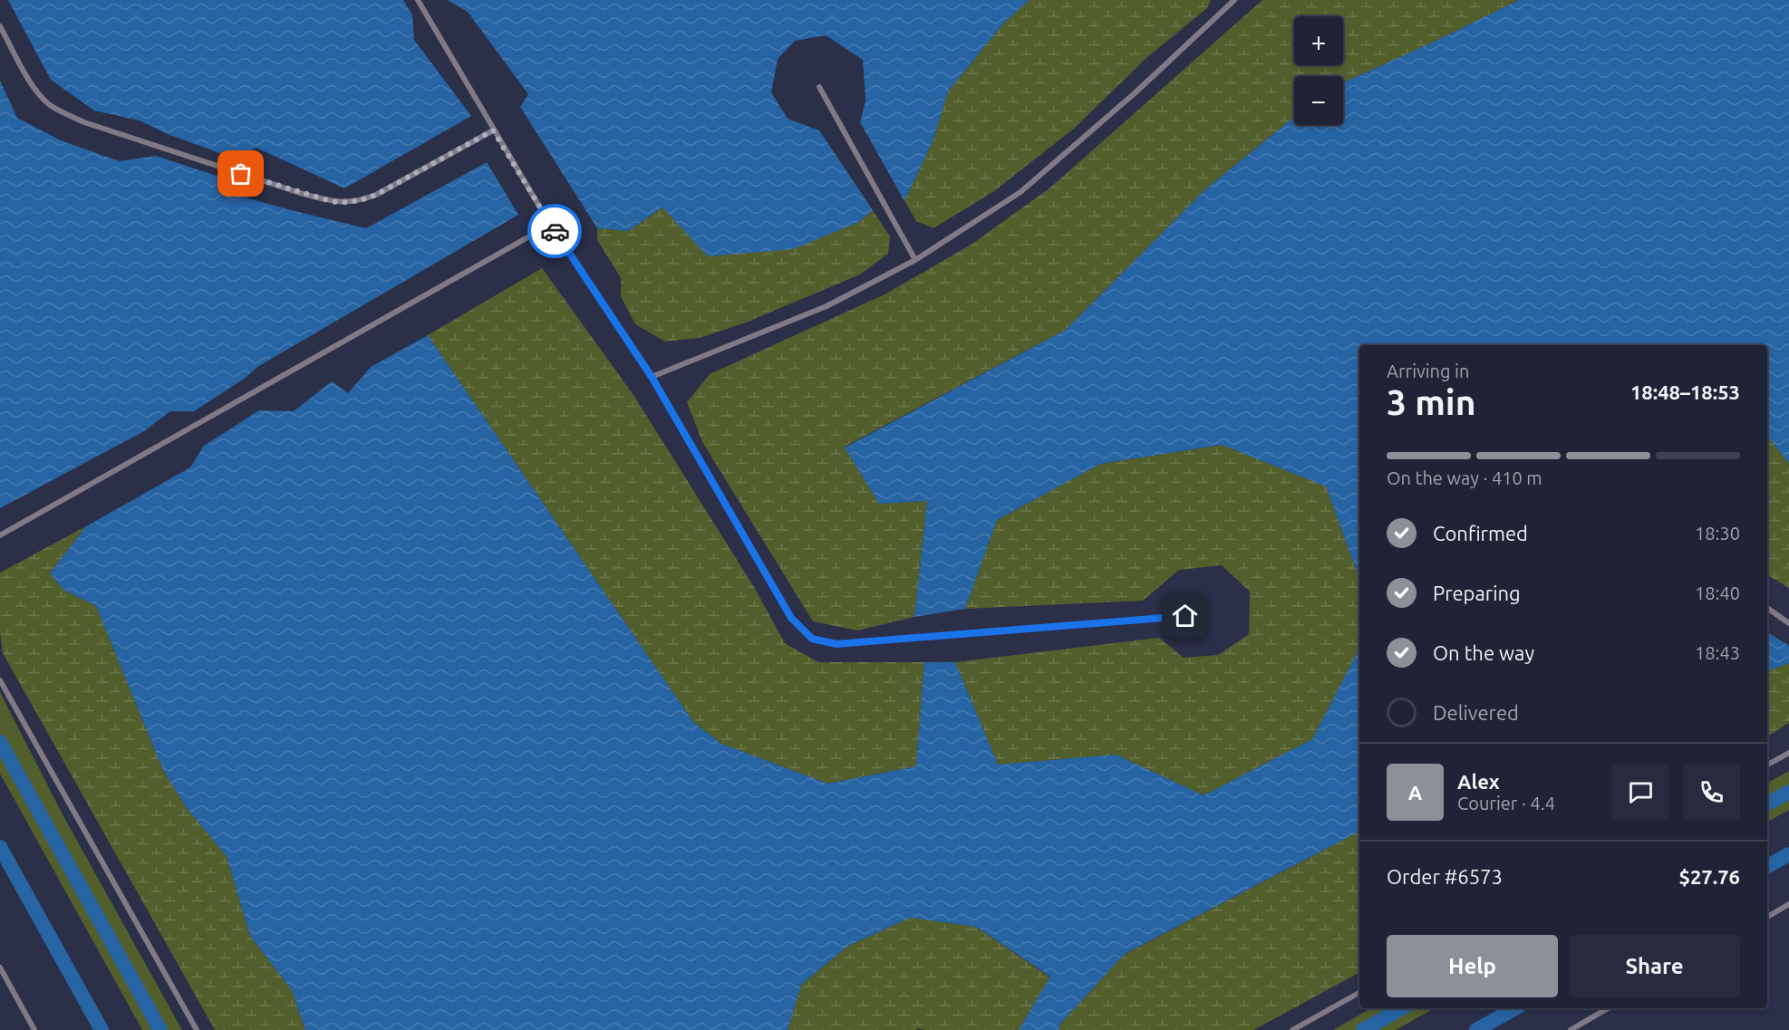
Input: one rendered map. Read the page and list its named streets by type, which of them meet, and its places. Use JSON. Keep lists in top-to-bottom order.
{
  "page": {
    "map_buttons": ["+", "−"],
    "heading": ["3 min", "Arriving in", "18:48–18:53"],
    "panel": [
      "Alex",
      "Courier · 4.4",
      "Order #6573",
      "$27.76"
    ],
    "bar": "On the way · 410 m",
    "list": [
      ["Confirmed", "18:30"],
      ["Preparing", "18:40"],
      ["On the way", "18:43"],
      "Delivered"
    ],
    "round": "A",
    "buttons": ["Help", "Share"]
  }
}
